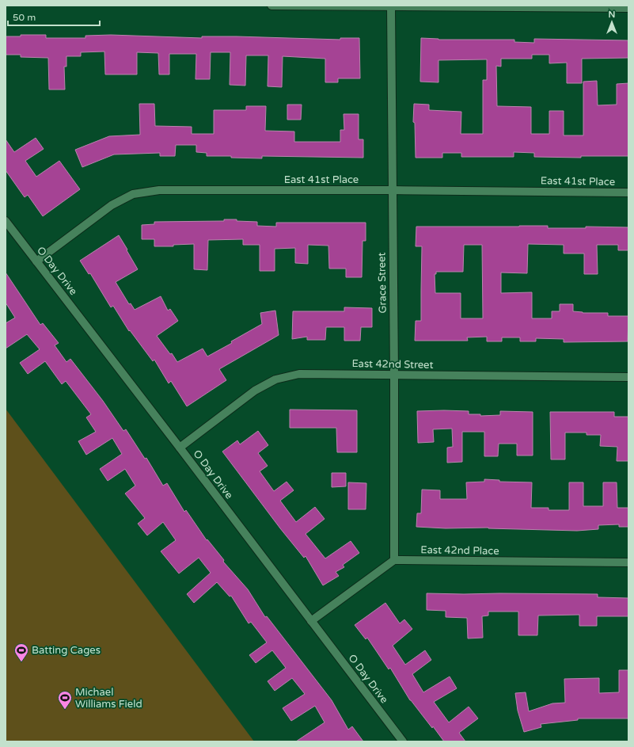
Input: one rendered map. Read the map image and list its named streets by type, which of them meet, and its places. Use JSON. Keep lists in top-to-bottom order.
{
  "streets": {
    "street": [
      "East 41st Place",
      "O Day Drive",
      "Grace Street",
      "East 42nd Street",
      "East 42nd Place"
    ]
  },
  "crossings": [
    ["East 41st Place", "O Day Drive"],
    ["East 41st Place", "Grace Street"],
    ["O Day Drive", "East 42nd Street"],
    ["Grace Street", "East 42nd Street"],
    ["Grace Street", "East 42nd Place"]
  ],
  "places": {
    "sports": ["Batting Cages", "Michael Williams Field"]
  },
  "scale_bar": "50 m",
  "north": "top"
}
